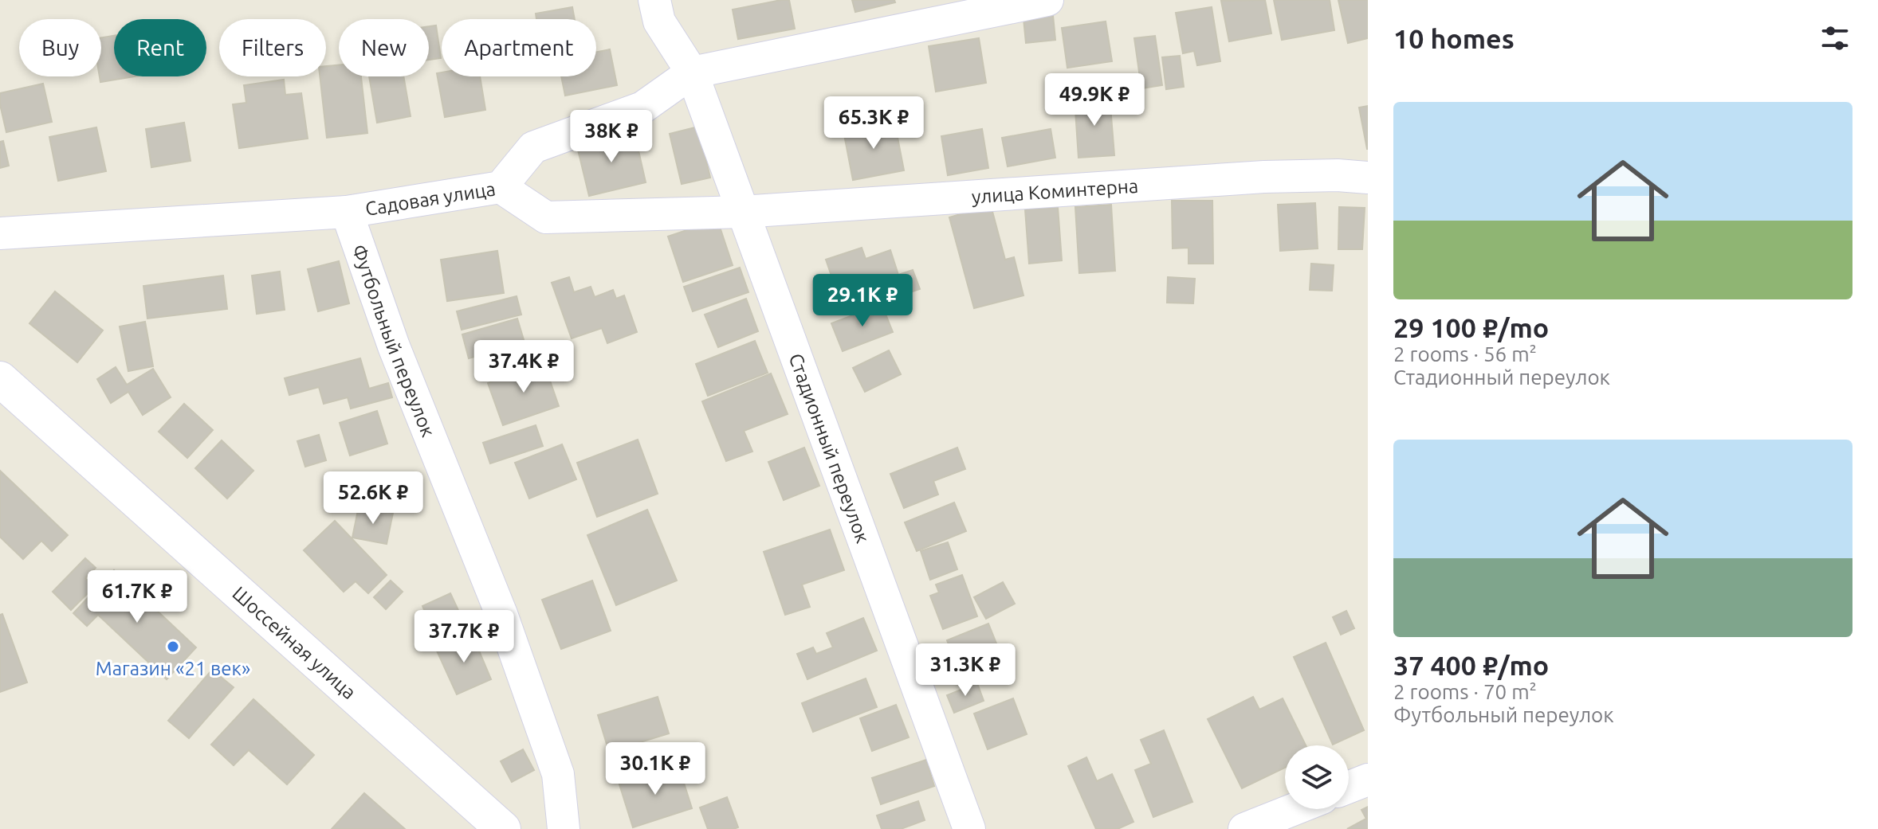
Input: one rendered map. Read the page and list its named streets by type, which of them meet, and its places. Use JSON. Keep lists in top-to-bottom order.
{
  "streets": {
    "street": [
      "улица Коминтерна",
      "Садовая улица",
      "Футбольный переулок",
      "Стадионный переулок",
      "Шоссейная улица"
    ]
  },
  "crossings": [
    ["улица Коминтерна", "Садовая улица"],
    ["улица Коминтерна", "Стадионный переулок"],
    ["Садовая улица", "Футбольный переулок"],
    ["Садовая улица", "Стадионный переулок"]
  ],
  "places": ["Магазин «21 век»"],
  "page": {
    "heading": "10 homes",
    "chip": [
      "Buy",
      "Rent",
      "Filters",
      "New",
      "Apartment"
    ],
    "price": [
      "49.9K ₽",
      "65.3K ₽",
      "38K ₽",
      "29.1K ₽",
      "37.4K ₽",
      "52.6K ₽",
      "61.7K ₽",
      "37.7K ₽",
      "31.3K ₽",
      "30.1K ₽"
    ],
    "list": [
      {
        "name": "29 100 ₽/mo",
        "note": "2 rooms · 56 m² · Стадионный переулок"
      },
      {
        "name": "37 400 ₽/mo",
        "note": "2 rooms · 70 m² · Футбольный переулок"
      }
    ]
  }
}
